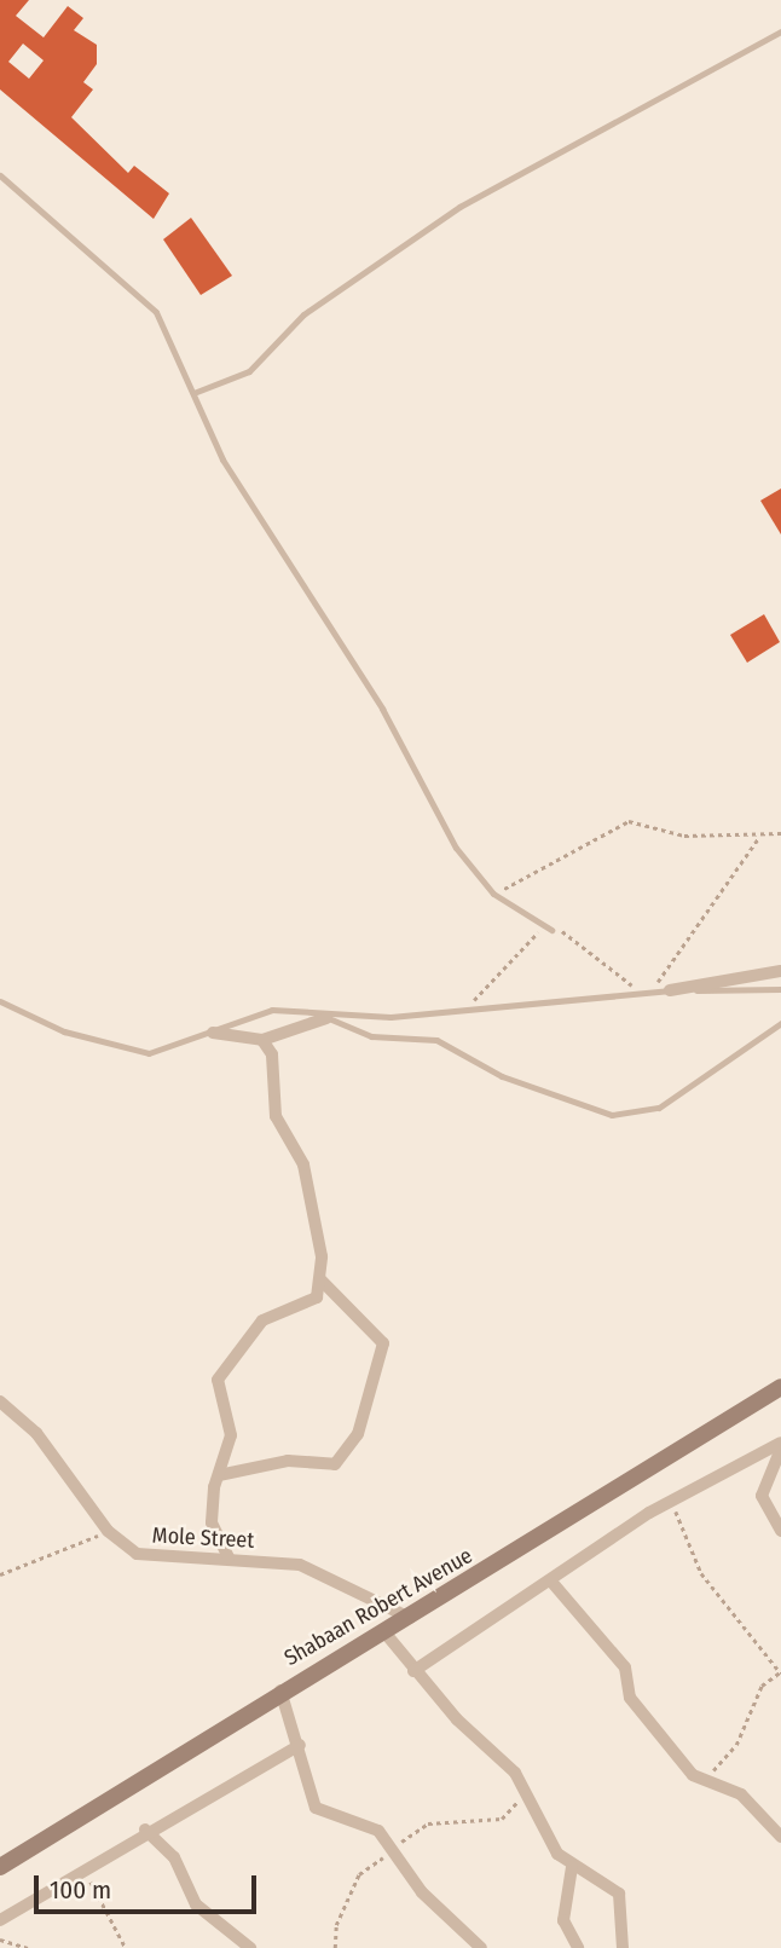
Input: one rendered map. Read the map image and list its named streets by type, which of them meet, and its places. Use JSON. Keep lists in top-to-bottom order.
{
  "streets": {
    "street": ["Mole Street", "Shabaan Robert Avenue"]
  },
  "crossings": [
    ["Mole Street", "Shabaan Robert Avenue"]
  ],
  "scale_bar": "100 m"
}
